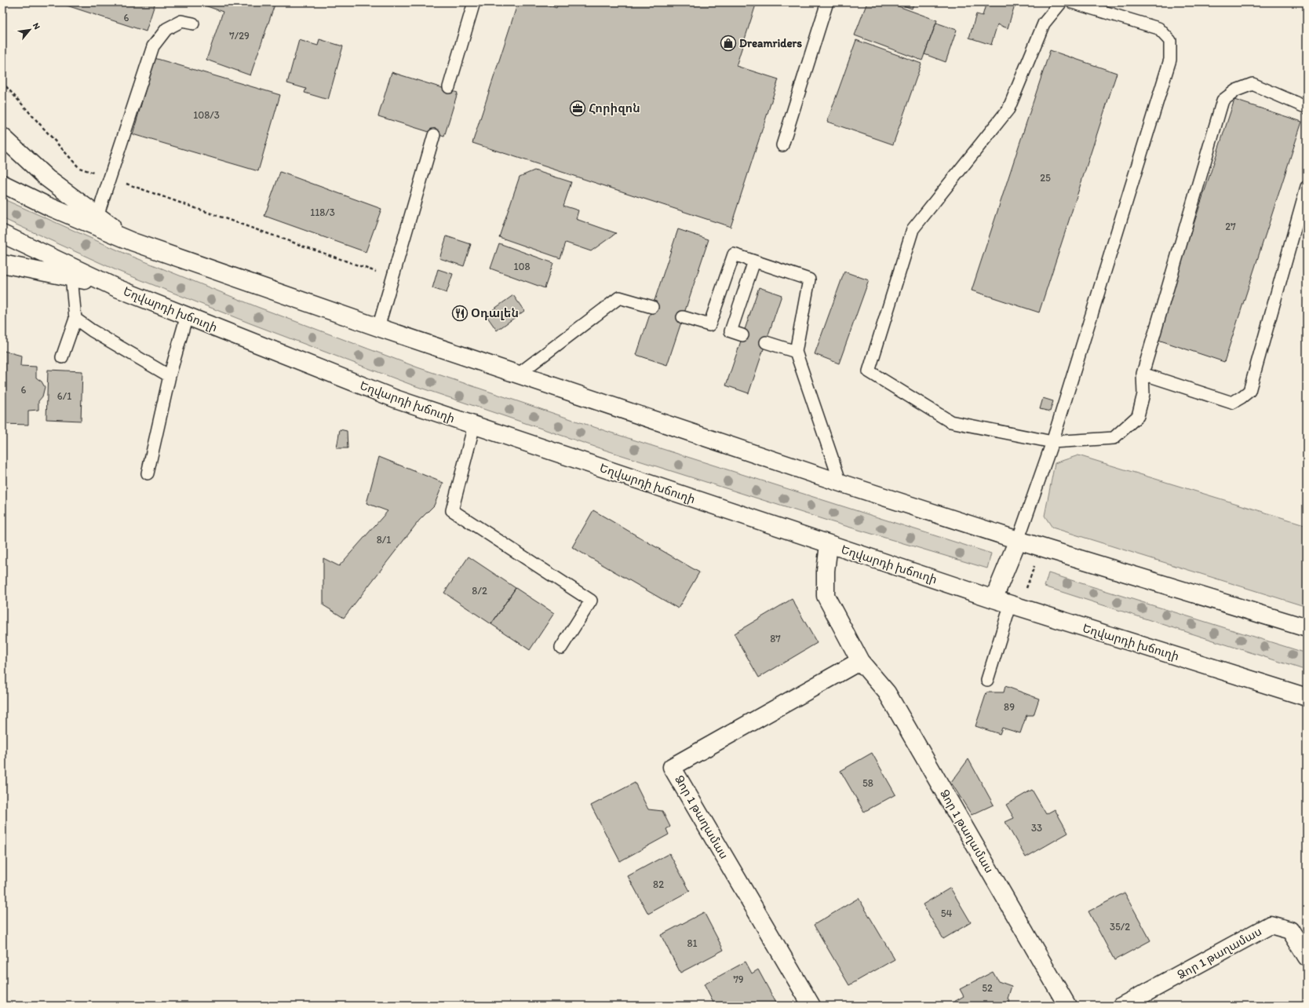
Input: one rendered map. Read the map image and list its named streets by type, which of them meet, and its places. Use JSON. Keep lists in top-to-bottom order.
{
  "streets": {
    "main road": ["Եղվարդի խճուղի", "Ձոր 1 թաղամաս"]
  },
  "crossings": [
    ["Եղվարդի խճուղի", "Ձոր 1 թաղամաս"]
  ],
  "places": {
    "shop": ["Dreamriders"],
    "office": ["Հորիզոն"],
    "restaurant": ["Օդալեն"]
  },
  "house_numbers": [
    "6",
    "7/29",
    "108/3",
    "25",
    "118/3",
    "27",
    "108",
    "6",
    "6/1",
    "8/1",
    "8/2",
    "87",
    "89",
    "58",
    "33",
    "82",
    "54",
    "35/2",
    "81",
    "79",
    "52"
  ],
  "north": "top right"
}
